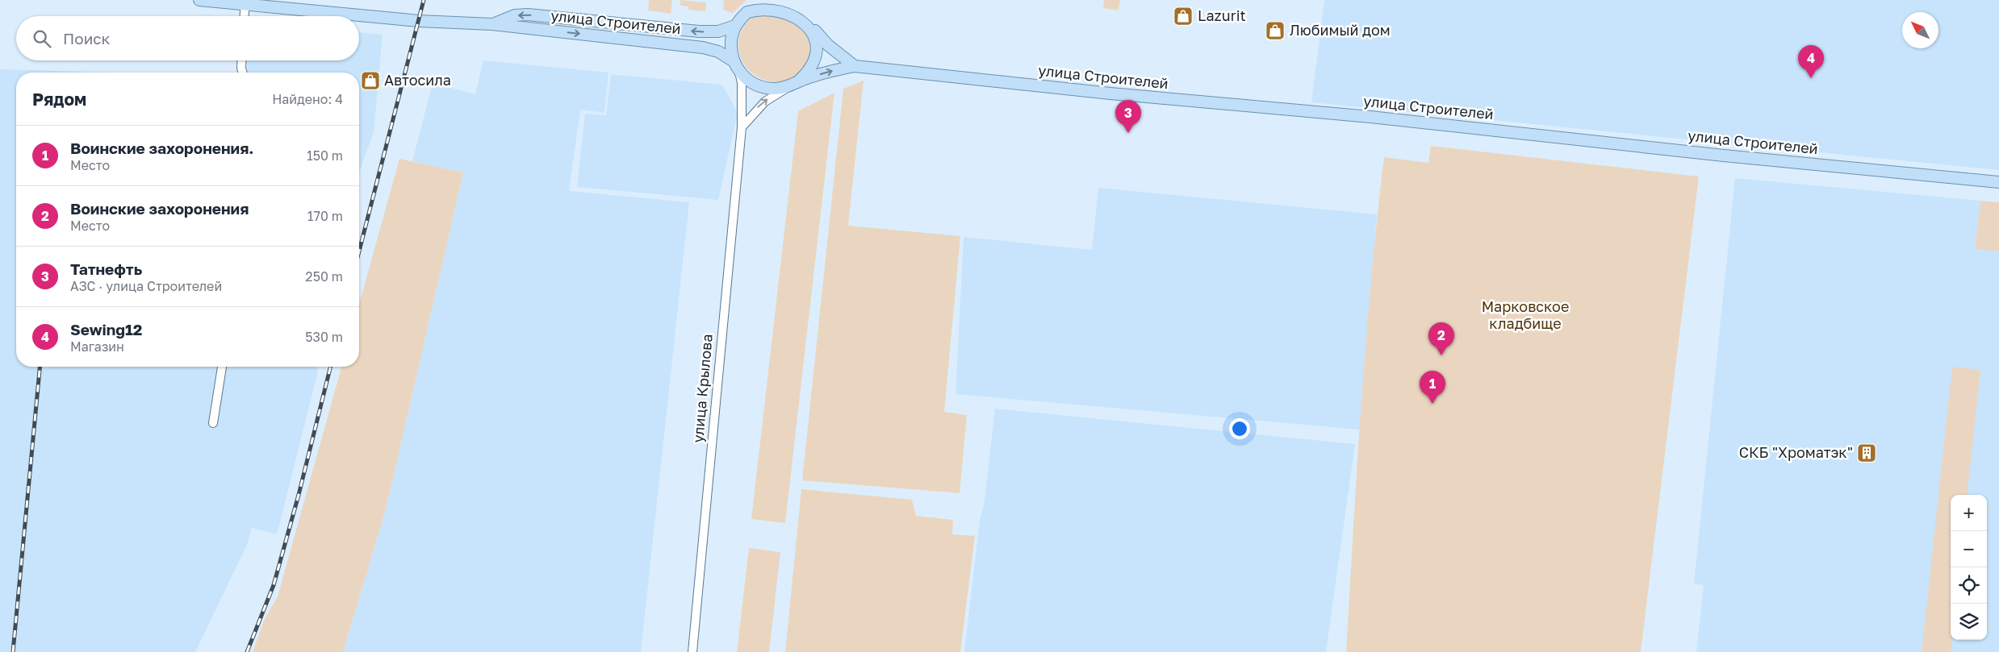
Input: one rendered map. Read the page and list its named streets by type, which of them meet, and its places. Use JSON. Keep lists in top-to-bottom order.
{
  "streets": {
    "main road": ["улица Строителей"],
    "street": ["улица Крылова"]
  },
  "crossings": [
    ["улица Строителей", "улица Крылова"]
  ],
  "parks": ["Марковское кладбище"],
  "places": {
    "shop": ["Lazurit", "Любимый дом", "Автосила"],
    "building": ["СКБ \"Хроматэк\""]
  },
  "north": "top left",
  "page": {
    "search": "Поиск",
    "pins": [
      "4",
      "3",
      "2",
      "1"
    ],
    "heading": ["Рядом", "Найдено: 4"],
    "list": [
      {
        "mark": "1",
        "name": "Воинские захоронения.",
        "note": "Место",
        "value": "150 m"
      },
      {
        "mark": "2",
        "name": "Воинские захоронения",
        "note": "Место",
        "value": "170 m"
      },
      {
        "mark": "3",
        "name": "Татнефть",
        "note": "АЗС · улица Строителей",
        "value": "250 m"
      },
      {
        "mark": "4",
        "name": "Sewing12",
        "note": "Магазин",
        "value": "530 m"
      }
    ],
    "map_buttons": ["+", "−"]
  }
}
